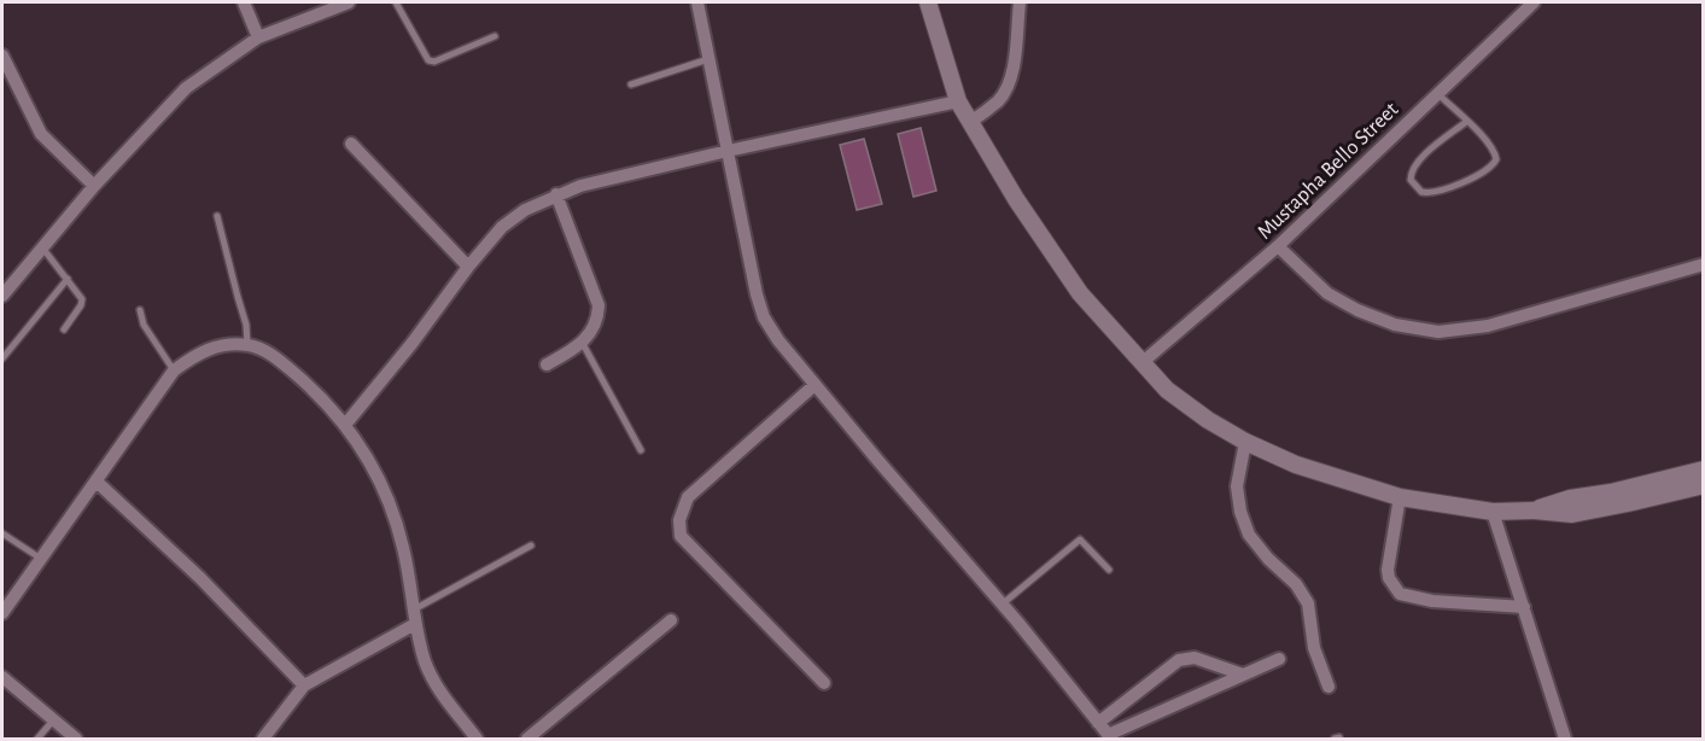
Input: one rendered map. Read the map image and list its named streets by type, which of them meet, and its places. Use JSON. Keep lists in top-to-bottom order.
{
  "streets": {
    "street": ["Mustapha Bello Street"]
  }
}
